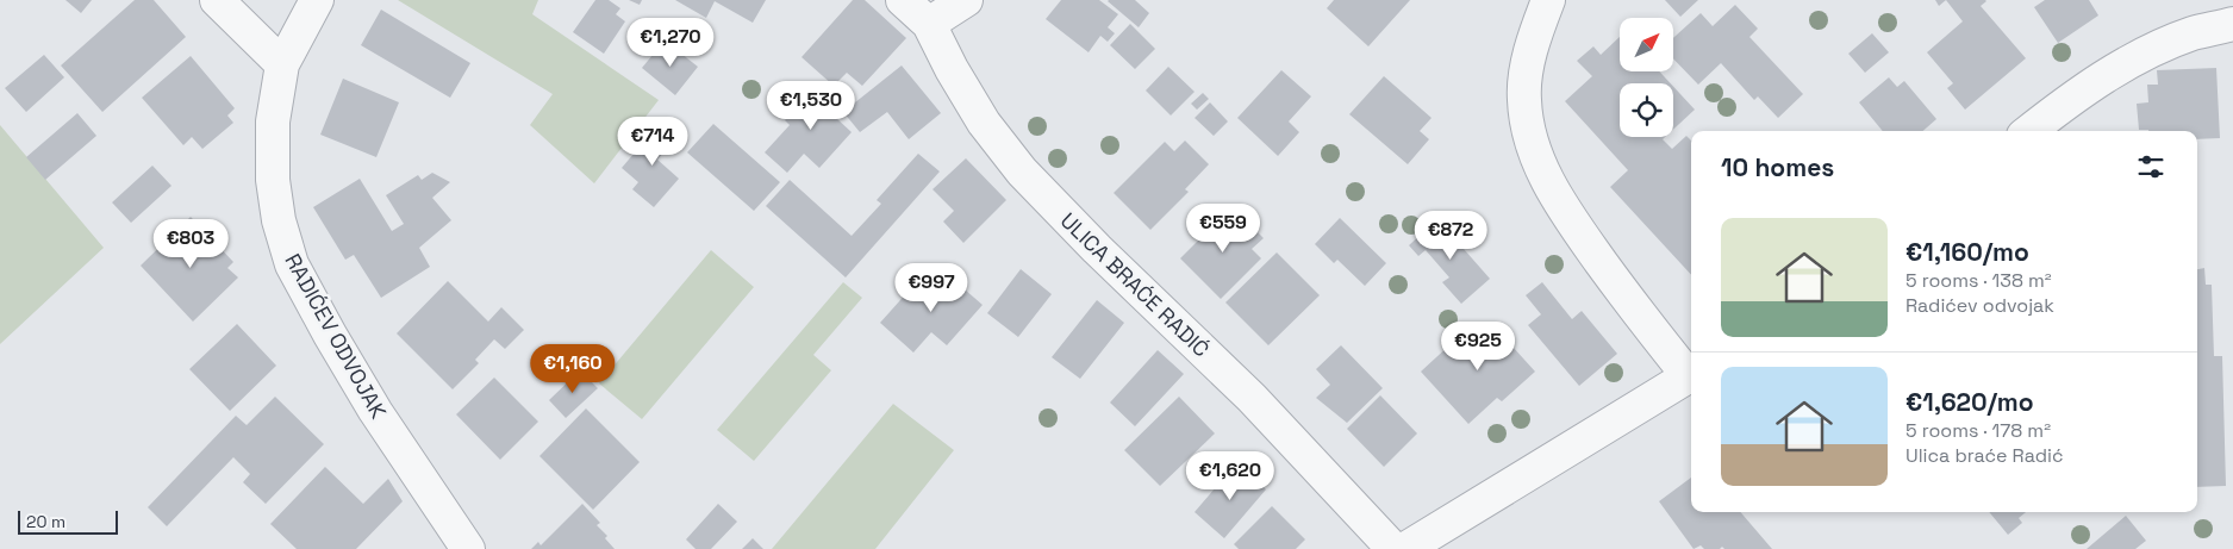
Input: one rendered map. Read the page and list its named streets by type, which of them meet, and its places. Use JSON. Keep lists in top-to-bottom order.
{
  "streets": {
    "street": ["ULICA BRAĆE RADIĆ", "RADIĆEV ODVOJAK"]
  },
  "scale_bar": "20 m",
  "north": "top right",
  "page": {
    "price": [
      "€1,270",
      "€1,530",
      "€714",
      "€559",
      "€872",
      "€803",
      "€997",
      "€925",
      "€1,160",
      "€1,620"
    ],
    "heading": "10 homes",
    "list": [
      {
        "name": "€1,160/mo",
        "note": "5 rooms · 138 m² · Radićev odvojak"
      },
      {
        "name": "€1,620/mo",
        "note": "5 rooms · 178 m² · Ulica braće Radić"
      }
    ],
    "scale": "20 m"
  }
}
